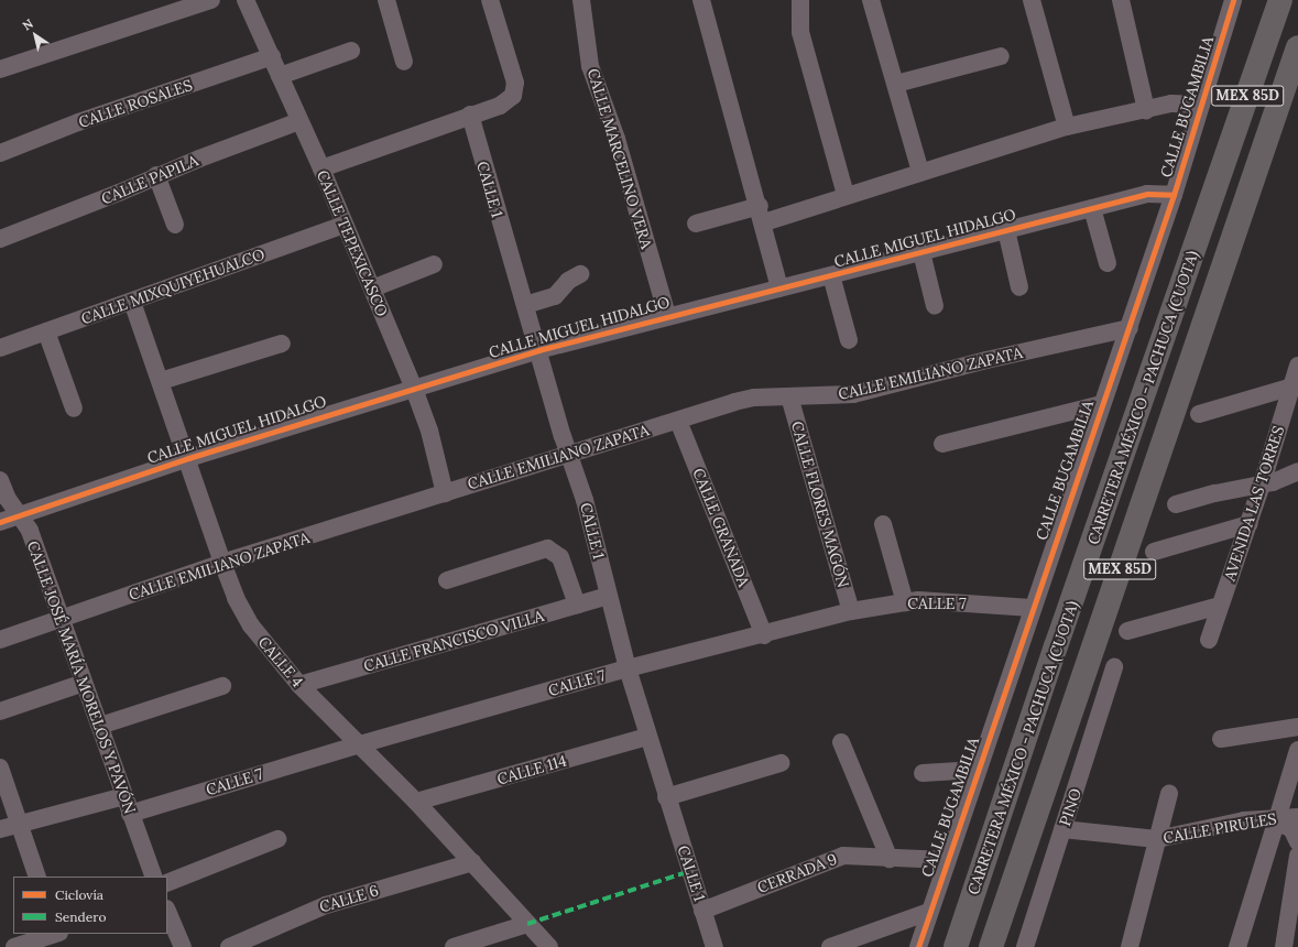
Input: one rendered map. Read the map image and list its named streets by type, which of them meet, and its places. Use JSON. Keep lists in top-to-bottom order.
{
  "streets": {
    "highway": ["MEX 85D", "CARRETERA MÉXICO - PACHUCA (CUOTA)"],
    "street": [
      "CALLE ROSALES",
      "CALLE BUGAMBILIA",
      "CALLE MARCELINO VERA",
      "CALLE PAPILA",
      "CALLE 1",
      "CALLE MIGUEL HIDALGO",
      "CALLE TEPEXICASCO",
      "CALLE MIXQUIYEHUALCO",
      "CALLE EMILIANO ZAPATA",
      "AVENIDA LAS TORRES",
      "CALLE FLORES MAGÓN",
      "CALLE GRANADA",
      "CALLE 7",
      "CALLE FRANCISCO VILLA",
      "CALLE 4",
      "CALLE JOSÉ MARÍA MORELOS Y PAVÓN",
      "CALLE 114",
      "PINO",
      "CALLE PIRULES",
      "CERRADA 9",
      "CALLE 6"
    ]
  },
  "crossings": [
    ["CALLE ROSALES", "CALLE TEPEXICASCO"],
    ["CALLE BUGAMBILIA", "CALLE MIGUEL HIDALGO"],
    ["CALLE BUGAMBILIA", "CALLE EMILIANO ZAPATA"],
    ["CALLE BUGAMBILIA", "CALLE 7"],
    ["CALLE BUGAMBILIA", "CERRADA 9"],
    ["CALLE MARCELINO VERA", "CALLE MIGUEL HIDALGO"],
    ["CALLE PAPILA", "CALLE TEPEXICASCO"],
    ["CALLE 1", "CALLE MIGUEL HIDALGO"],
    ["CALLE 1", "CALLE EMILIANO ZAPATA"],
    ["CALLE 1", "CALLE 7"],
    ["CALLE 1", "CALLE FRANCISCO VILLA"],
    ["CALLE 1", "CALLE 114"],
    ["CALLE 1", "CERRADA 9"],
    ["CALLE MIGUEL HIDALGO", "CALLE TEPEXICASCO"],
    ["CALLE MIGUEL HIDALGO", "CALLE 4"],
    ["CALLE MIGUEL HIDALGO", "CALLE JOSÉ MARÍA MORELOS Y PAVÓN"],
    ["CALLE TEPEXICASCO", "CALLE MIXQUIYEHUALCO"],
    ["CALLE TEPEXICASCO", "CALLE EMILIANO ZAPATA"],
    ["CALLE MIXQUIYEHUALCO", "CALLE 4"],
    ["CALLE EMILIANO ZAPATA", "CALLE FLORES MAGÓN"],
    ["CALLE EMILIANO ZAPATA", "CALLE GRANADA"],
    ["CALLE EMILIANO ZAPATA", "CALLE 4"],
    ["CALLE EMILIANO ZAPATA", "CALLE JOSÉ MARÍA MORELOS Y PAVÓN"],
    ["CALLE FLORES MAGÓN", "CALLE 7"],
    ["CALLE GRANADA", "CALLE 7"],
    ["CALLE 7", "CALLE 4"],
    ["CALLE 7", "CALLE JOSÉ MARÍA MORELOS Y PAVÓN"],
    ["CALLE FRANCISCO VILLA", "CALLE 4"],
    ["CALLE 4", "CALLE 114"],
    ["CALLE 4", "CALLE 6"],
    ["PINO", "CALLE PIRULES"]
  ],
  "legend": ["Ciclovía", "Sendero"],
  "north": "top left"
}
